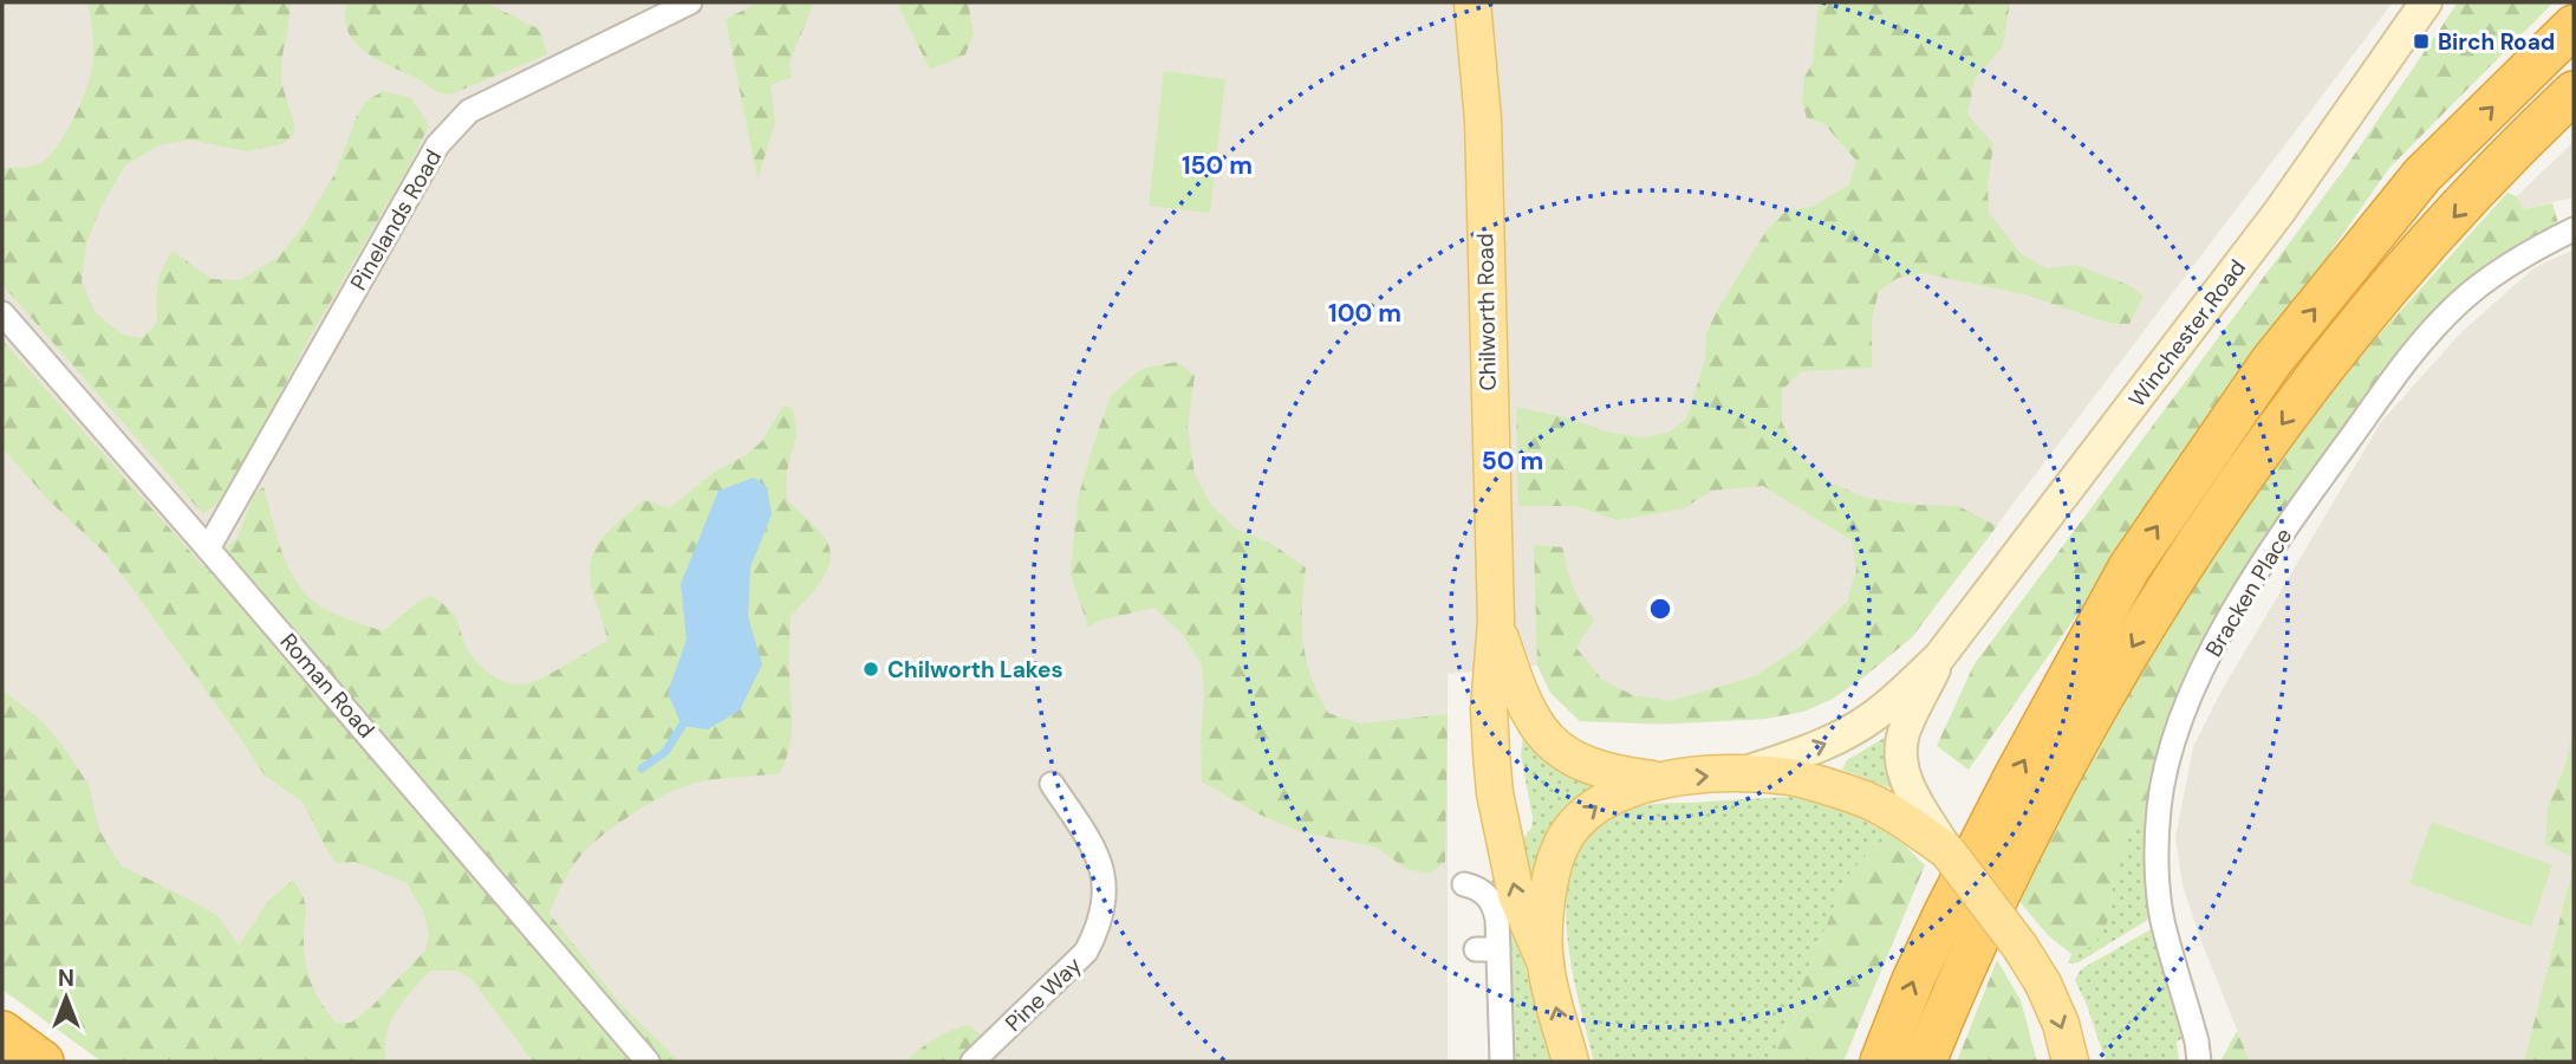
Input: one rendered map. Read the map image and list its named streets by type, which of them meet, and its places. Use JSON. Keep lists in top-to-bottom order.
{
  "streets": {
    "main road": ["Chilworth Road"],
    "street": [
      "Pinelands Road",
      "Winchester Road",
      "Bracken Place",
      "Roman Road",
      "Pine Way"
    ]
  },
  "crossings": [
    ["Pinelands Road", "Roman Road"]
  ],
  "places": {
    "transit": ["Birch Road"],
    "other": ["Chilworth Lakes"]
  },
  "north": "top",
  "rings": ["150 m", "100 m", "50 m"]
}
